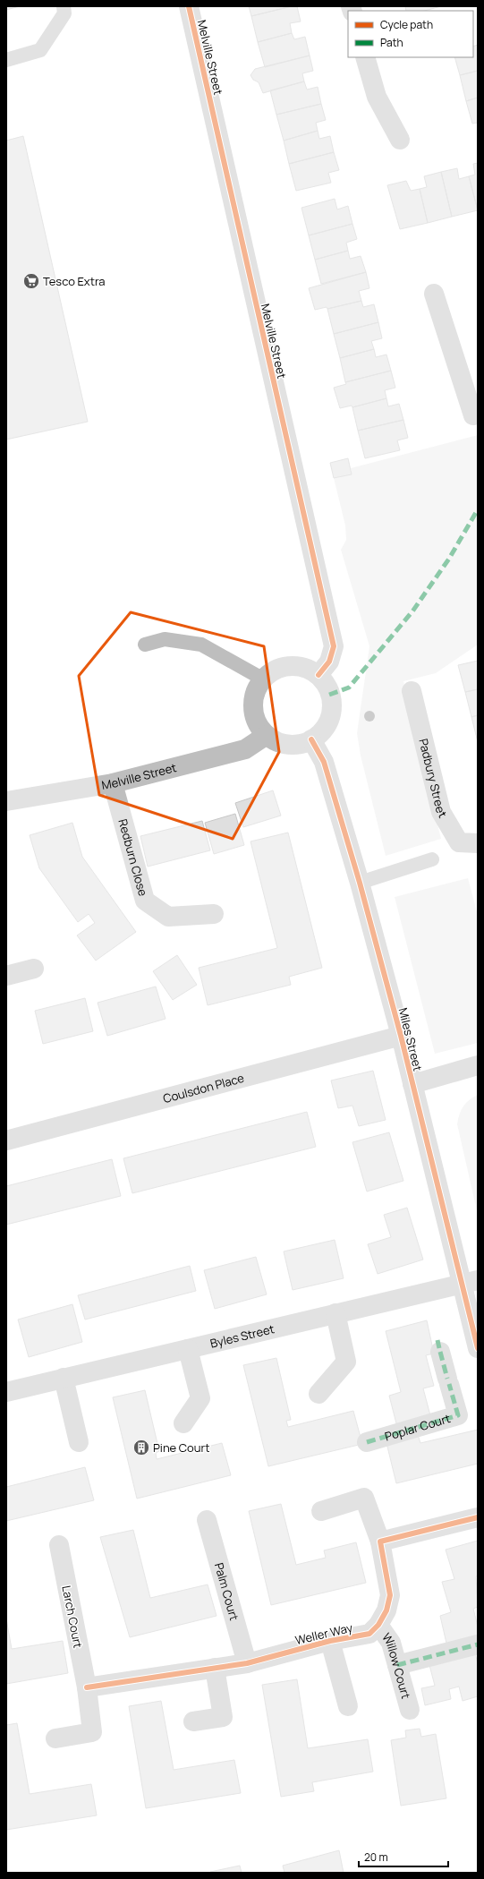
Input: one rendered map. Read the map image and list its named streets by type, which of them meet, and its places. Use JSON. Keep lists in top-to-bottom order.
{
  "streets": {
    "street": [
      "Melville Street",
      "Padbury Street",
      "Redburn Close",
      "Miles Street",
      "Coulsdon Place",
      "Byles Street",
      "Poplar Court",
      "Palm Court",
      "Larch Court",
      "Weller Way",
      "Willow Court"
    ]
  },
  "crossings": [
    ["Melville Street", "Redburn Close"],
    ["Melville Street", "Miles Street"],
    ["Miles Street", "Coulsdon Place"],
    ["Miles Street", "Byles Street"],
    ["Palm Court", "Weller Way"],
    ["Larch Court", "Weller Way"],
    ["Weller Way", "Willow Court"]
  ],
  "places": {
    "supermarket": ["Tesco Extra"],
    "building": ["Pine Court"]
  },
  "legend": ["Cycle path", "Path"],
  "scale_bar": "20 m"
}
